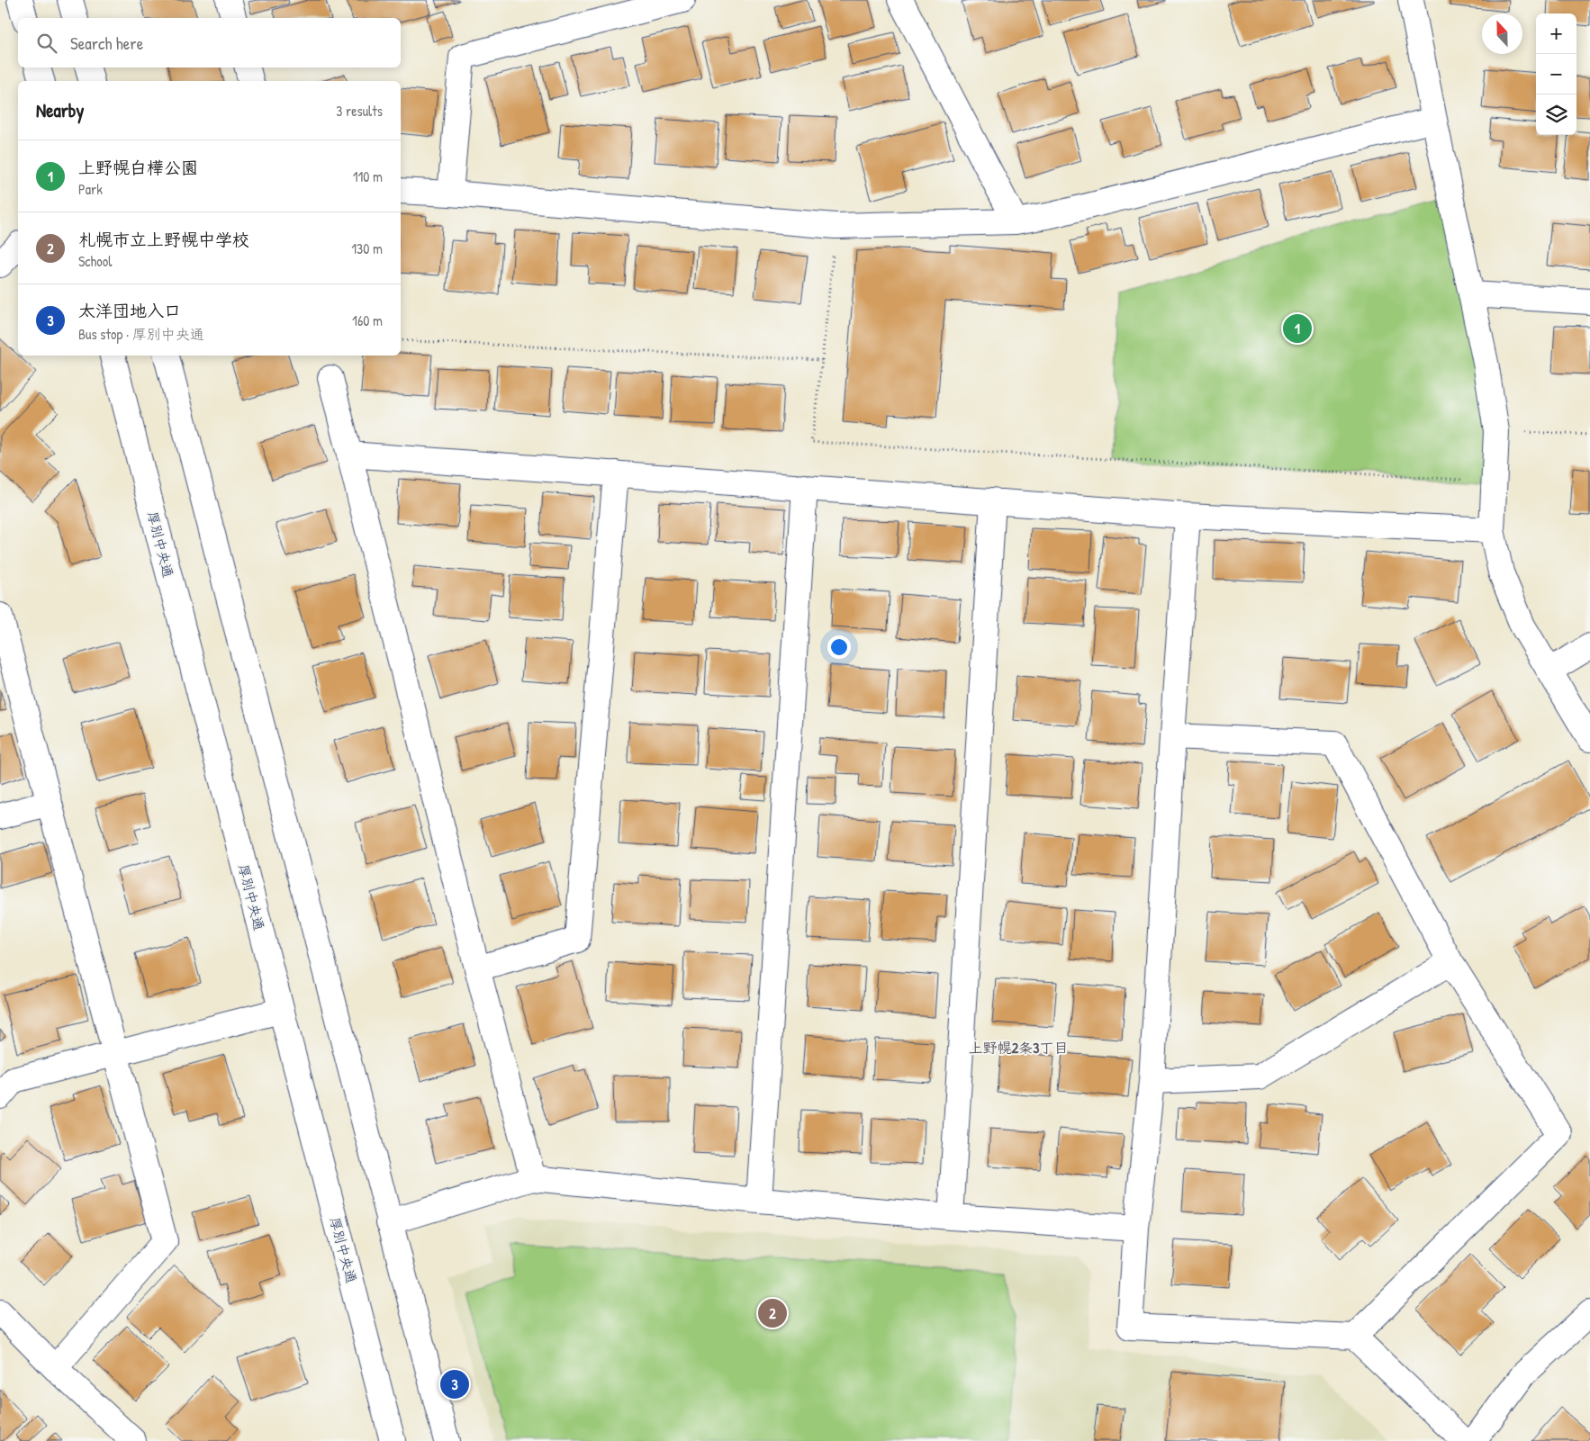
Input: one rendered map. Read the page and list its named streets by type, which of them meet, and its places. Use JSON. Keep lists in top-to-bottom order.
{
  "streets": {
    "street": ["厚別中央通"]
  },
  "districts": ["上野幌2条3丁目"],
  "north": "top",
  "page": {
    "map_buttons": ["+", "−"],
    "search": "Search here",
    "heading": ["Nearby", "3 results"],
    "list": [
      {
        "mark": "1",
        "name": "上野幌白樺公園",
        "note": "Park",
        "value": "110 m"
      },
      {
        "mark": "2",
        "name": "札幌市立上野幌中学校",
        "note": "School",
        "value": "130 m"
      },
      {
        "mark": "3",
        "name": "太洋団地入口",
        "note": "Bus stop · 厚別中央通",
        "value": "160 m"
      }
    ],
    "pins": ["1", "2", "3"]
  }
}
